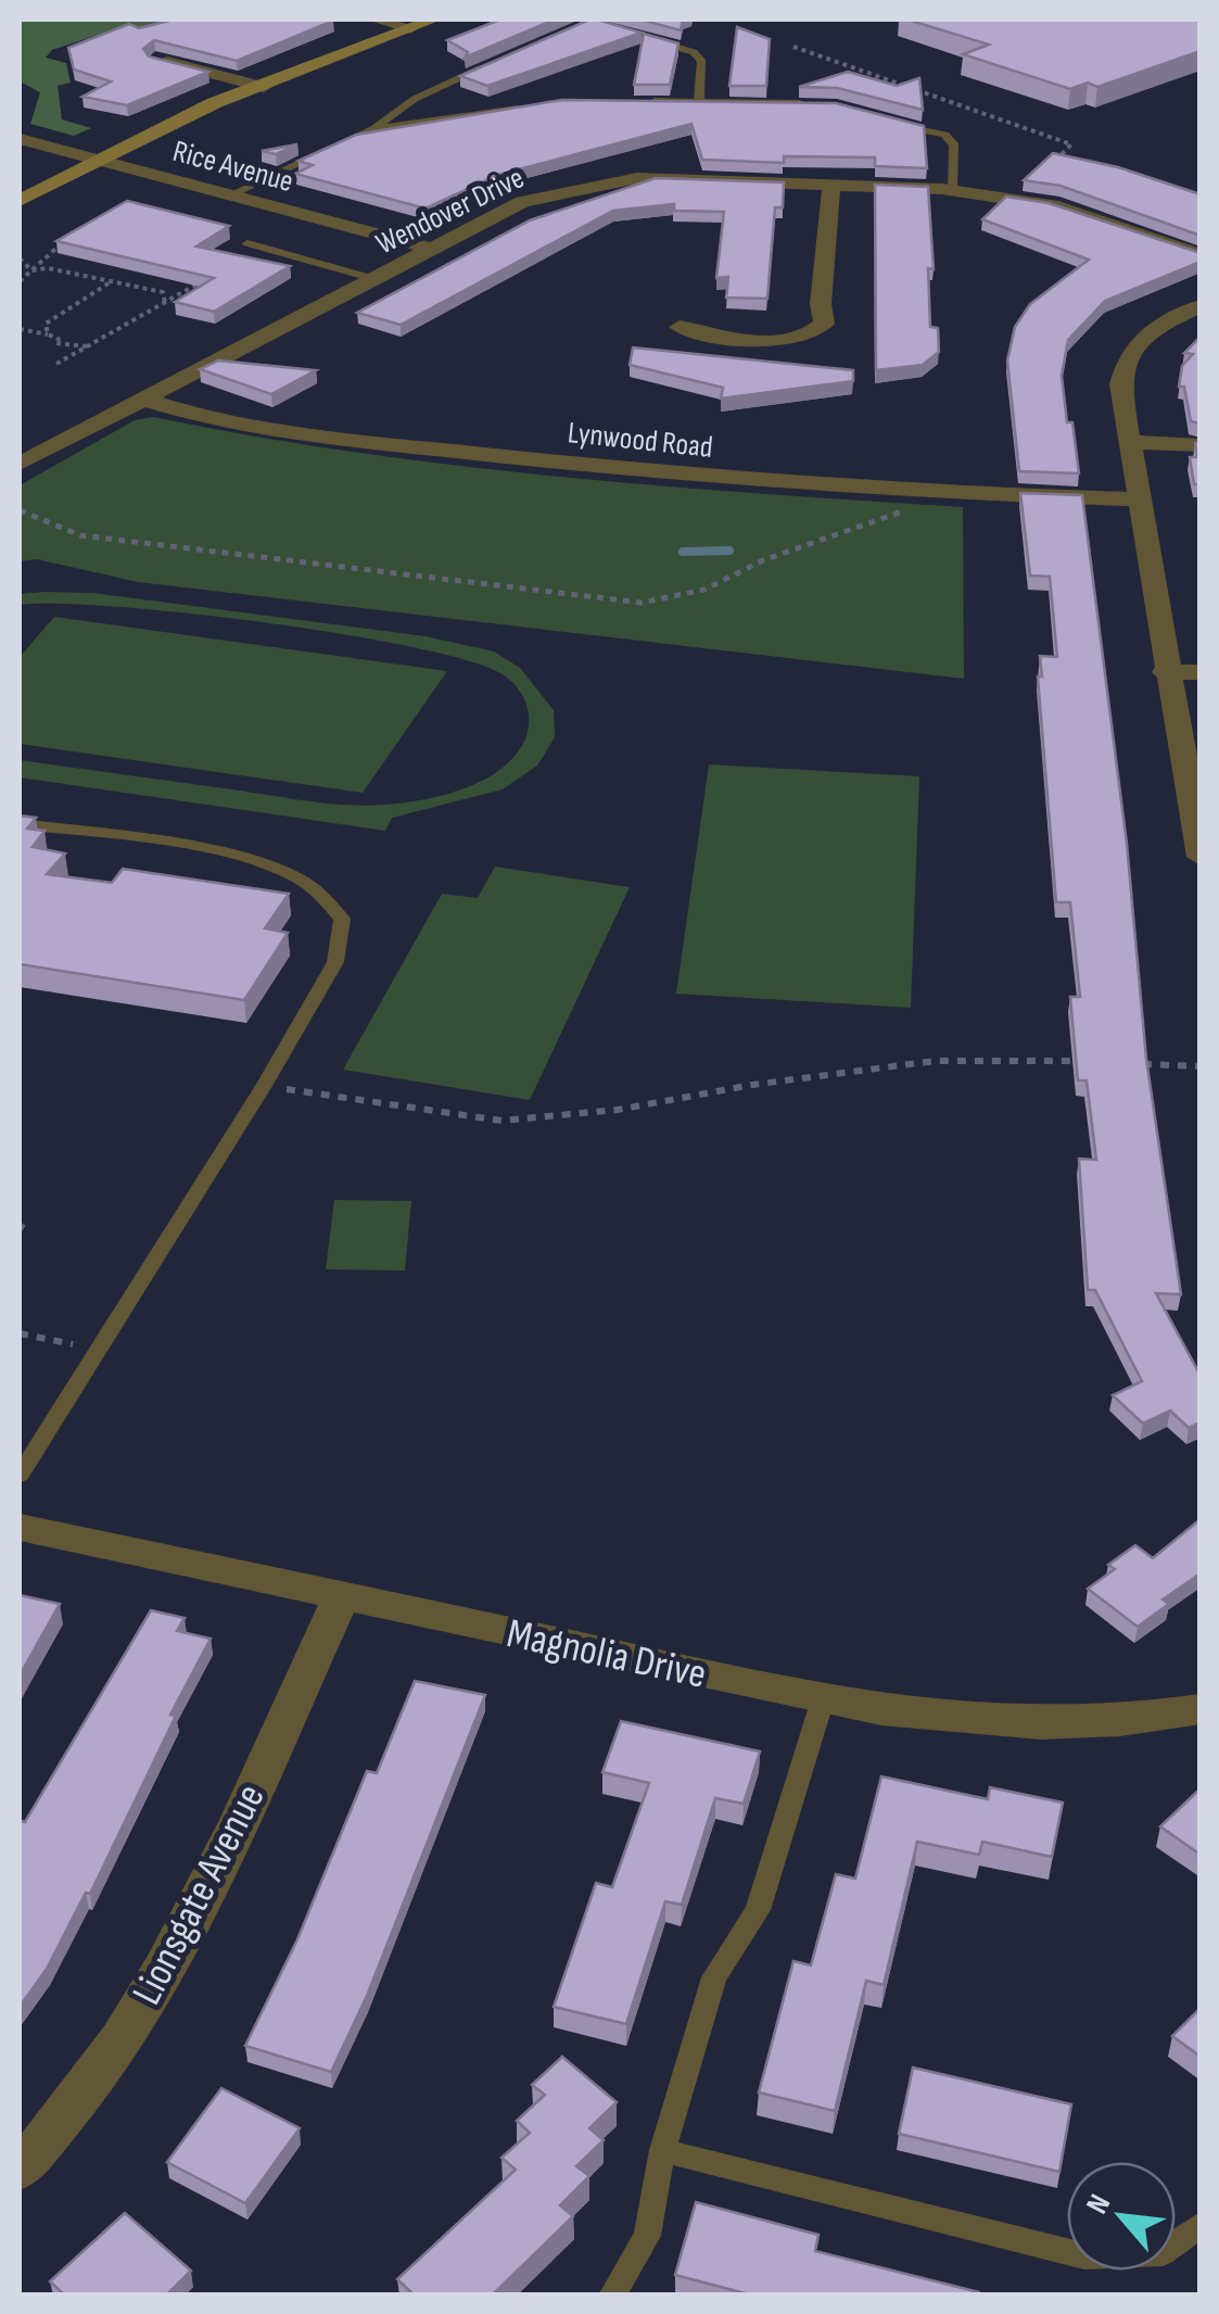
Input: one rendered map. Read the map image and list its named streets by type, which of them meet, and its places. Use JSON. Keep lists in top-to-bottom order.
{
  "streets": {
    "street": [
      "Rice Avenue",
      "Wendover Drive",
      "Lynwood Road",
      "Magnolia Drive",
      "Lionsgate Avenue"
    ]
  },
  "crossings": [
    ["Rice Avenue", "Wendover Drive"],
    ["Wendover Drive", "Lynwood Road"],
    ["Magnolia Drive", "Lionsgate Avenue"]
  ],
  "north": "top left"
}
